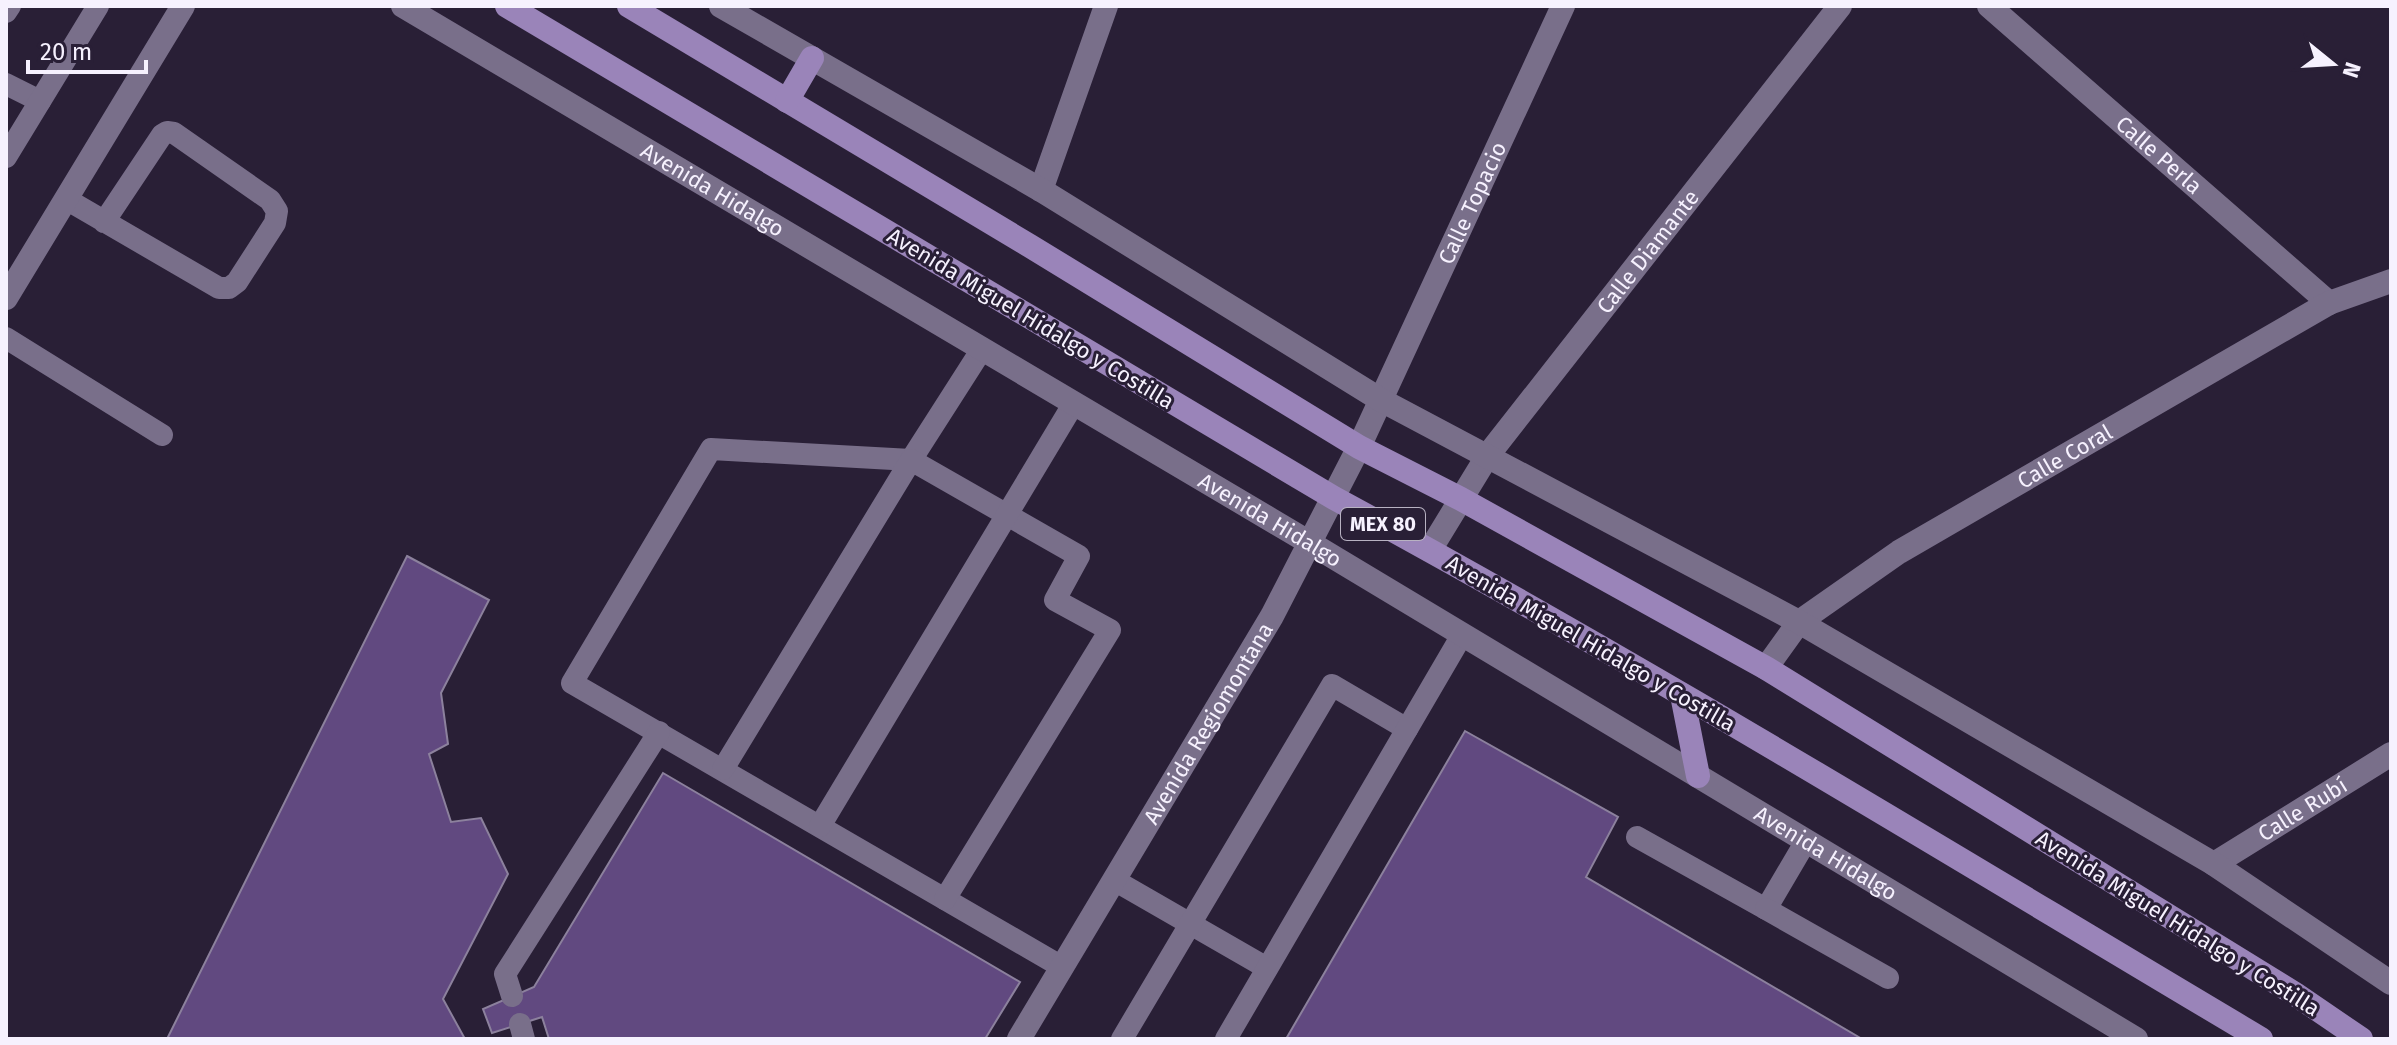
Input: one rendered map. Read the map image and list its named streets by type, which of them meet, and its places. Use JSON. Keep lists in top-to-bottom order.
{
  "streets": {
    "main road": ["Avenida Miguel Hidalgo y Costilla", "MEX 80"],
    "street": [
      "Calle Perla",
      "Avenida Hidalgo",
      "Calle Topacio",
      "Calle Diamante",
      "Calle Coral",
      "Avenida Regiomontana",
      "Calle Rubí"
    ]
  },
  "crossings": [
    ["Calle Perla", "Calle Coral"],
    ["Avenida Hidalgo", "Avenida Regiomontana"],
    ["Calle Topacio", "Avenida Regiomontana"],
    ["Calle Diamante", "Avenida Miguel Hidalgo y Costilla"],
    ["Avenida Miguel Hidalgo y Costilla", "Calle Coral"],
    ["Avenida Miguel Hidalgo y Costilla", "Avenida Regiomontana"]
  ],
  "scale_bar": "20 m",
  "north": "right"
}
